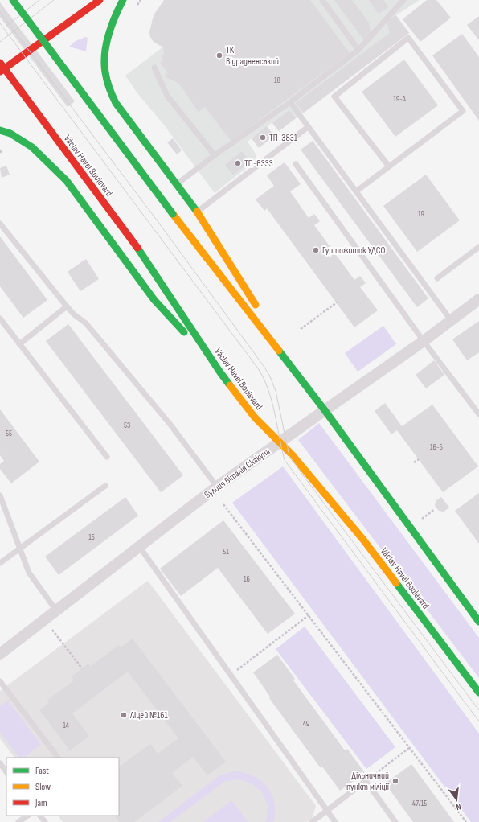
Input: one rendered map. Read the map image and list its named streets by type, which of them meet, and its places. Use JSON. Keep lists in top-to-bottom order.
{
  "streets": {
    "main road": ["Václav Havel Boulevard"],
    "street": ["вулиця Віталія Скакуна"]
  },
  "crossings": [
    ["Václav Havel Boulevard", "вулиця Віталія Скакуна"]
  ],
  "places": [
    "ТК Відрадненський",
    "ТП-3831",
    "ТП-6333",
    "Гуртожиток УДСО",
    "Ліцей №161",
    "Дільничний пункт міліції"
  ],
  "house_numbers": [
    "18",
    "19-А",
    "19",
    "53",
    "55",
    "16-Б",
    "15",
    "51",
    "16",
    "49",
    "14",
    "47/15"
  ],
  "legend": ["Fast", "Slow", "Jam"],
  "north": "bottom"
}
